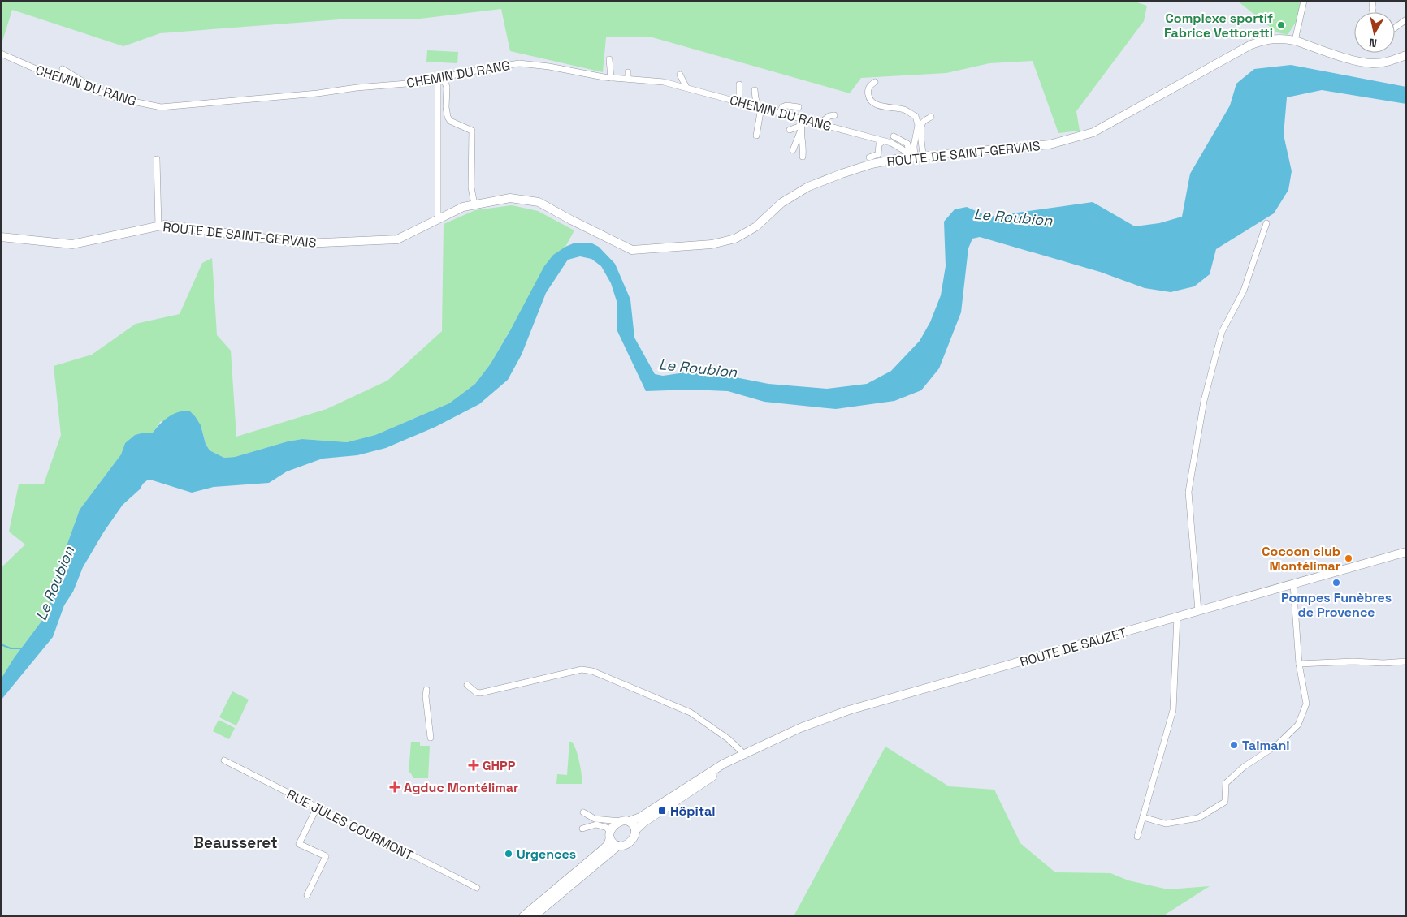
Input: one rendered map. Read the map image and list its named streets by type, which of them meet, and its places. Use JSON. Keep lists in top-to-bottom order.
{
  "streets": {
    "street": [
      "CHEMIN DU RANG",
      "ROUTE DE SAINT-GERVAIS",
      "ROUTE DE SAUZET",
      "RUE JULES COURMONT"
    ]
  },
  "crossings": [
    ["CHEMIN DU RANG", "ROUTE DE SAINT-GERVAIS"]
  ],
  "districts": ["Beausseret"],
  "water": ["Le Roubion"],
  "places": {
    "other": [
      "Complexe sportif Fabrice Vettoretti",
      "Cocoon club Montélimar",
      "Pompes Funèbres de Provence",
      "Taimani",
      "Urgences"
    ],
    "health": ["GHPP", "Agduc Montélimar"],
    "transit": ["Hôpital"]
  },
  "north": "bottom"
}
